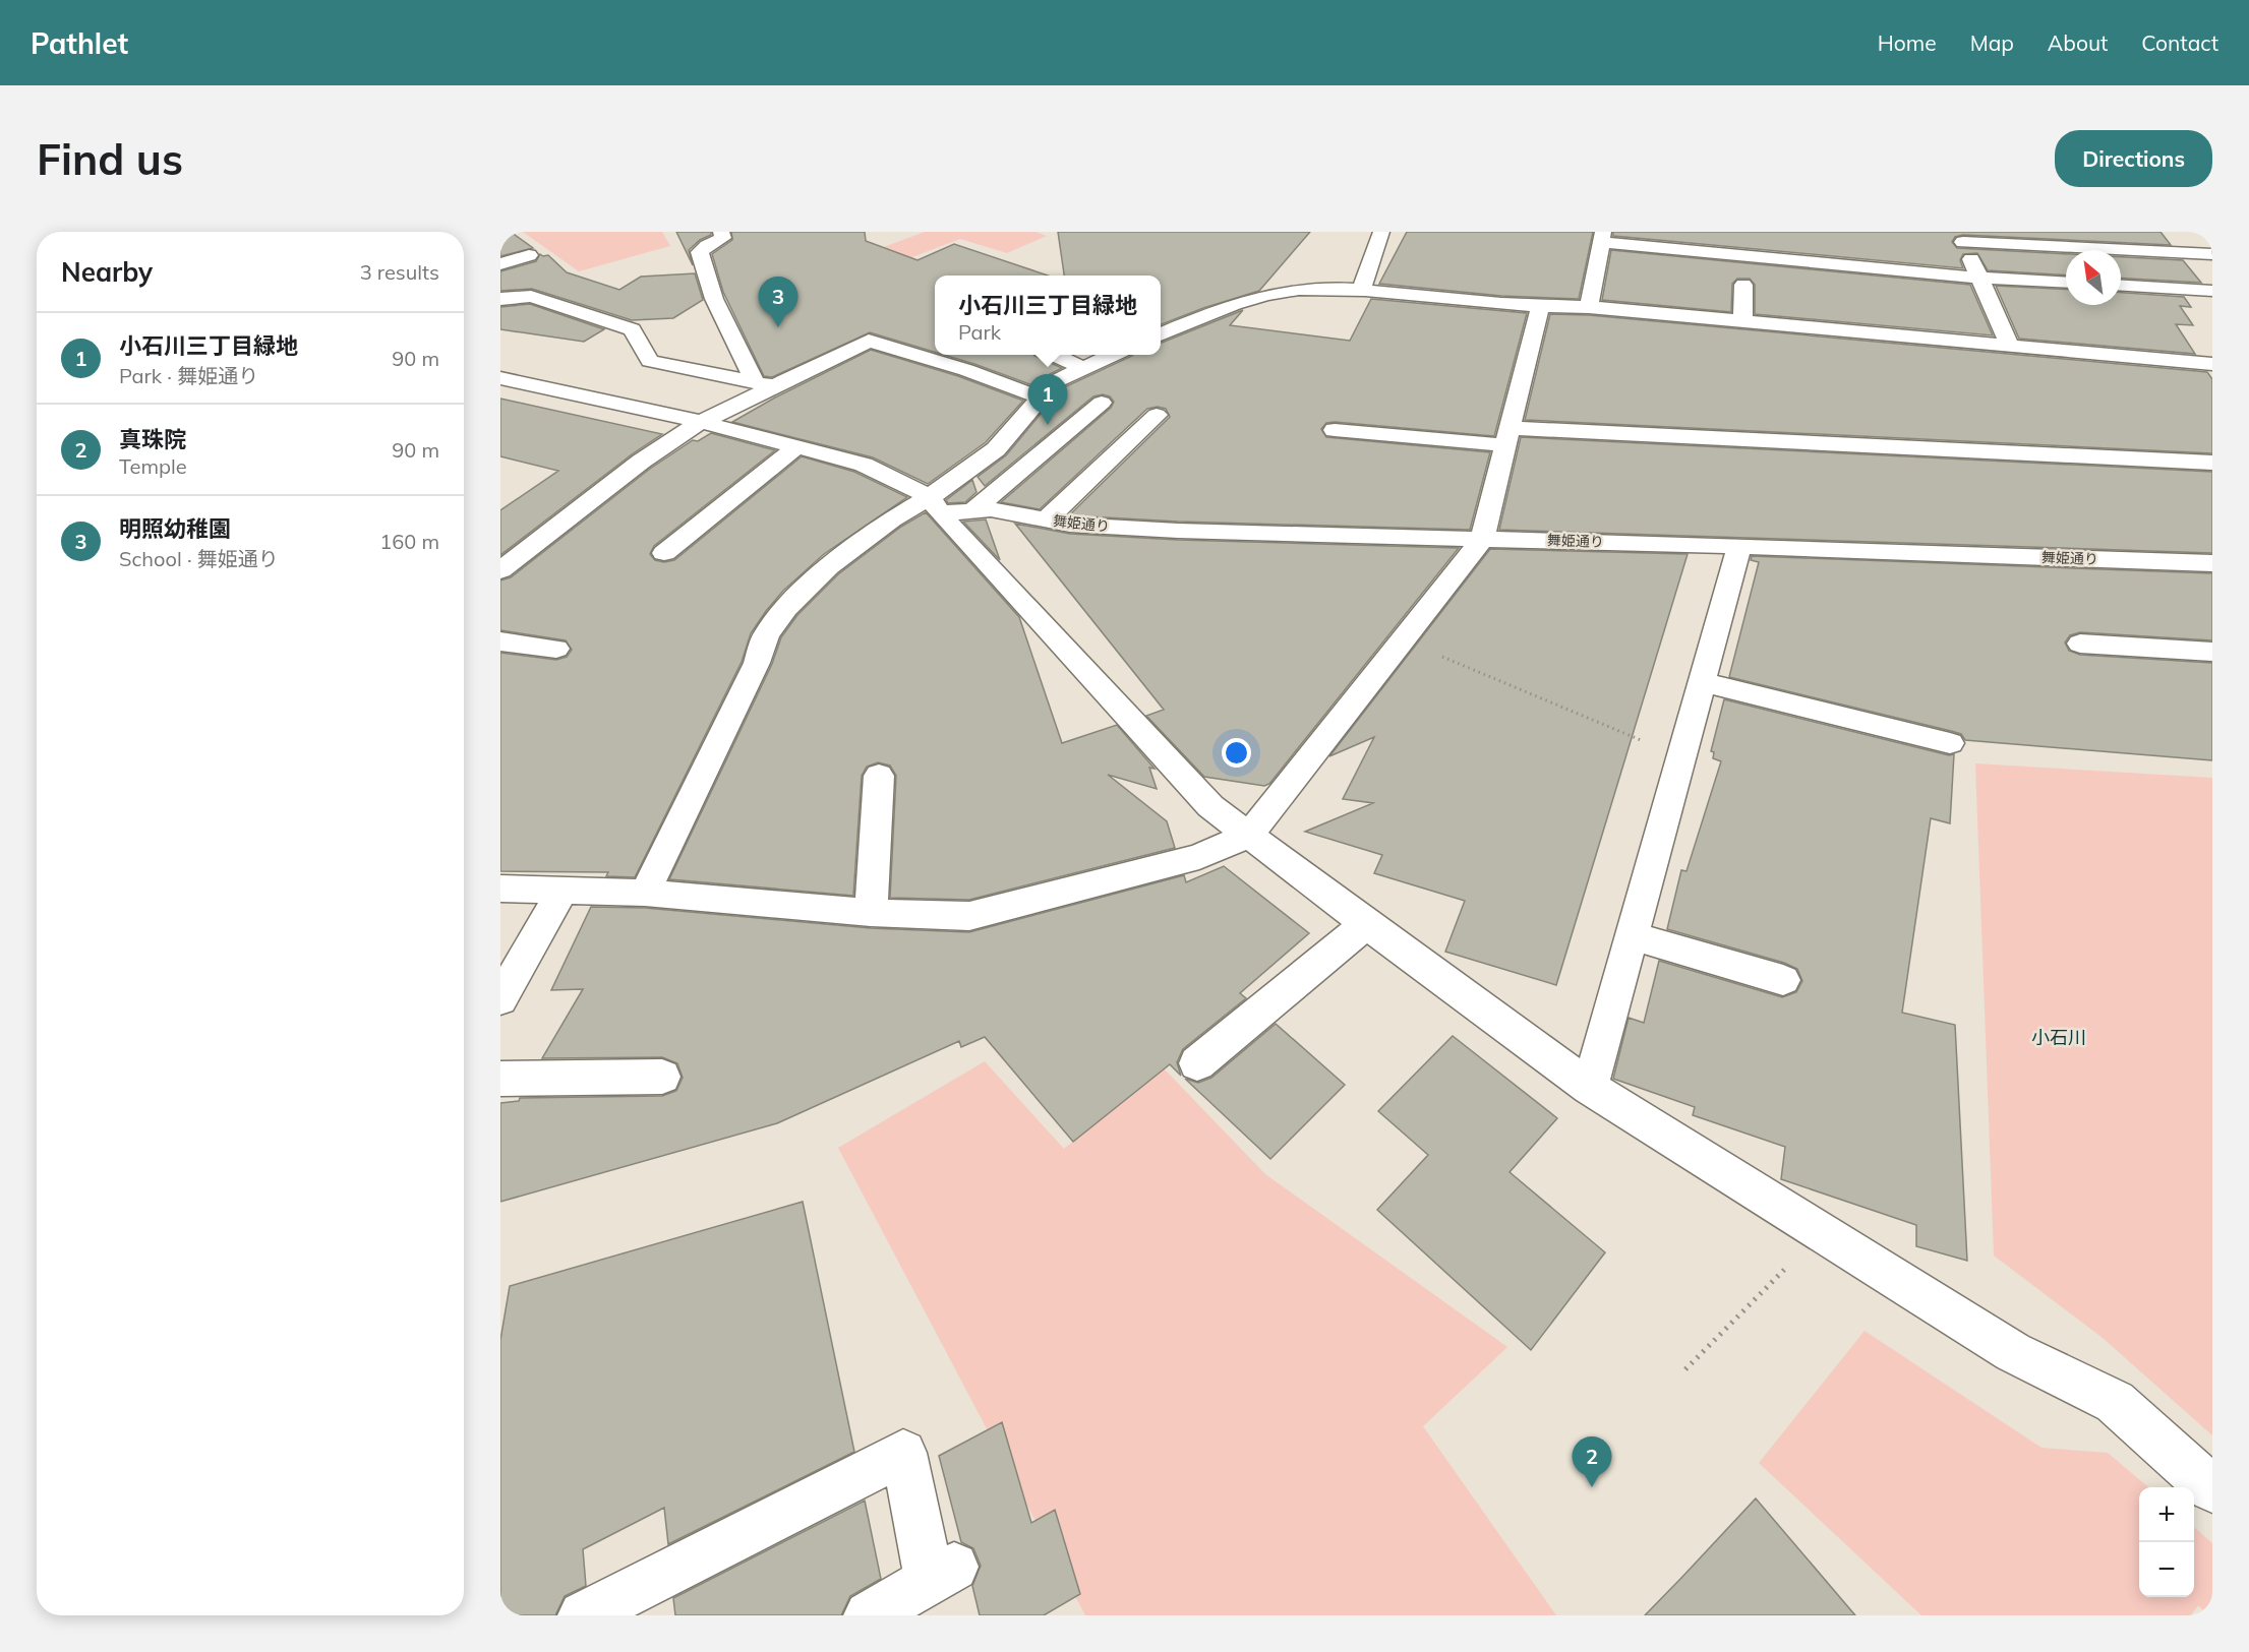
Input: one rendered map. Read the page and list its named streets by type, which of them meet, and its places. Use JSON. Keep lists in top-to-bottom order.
{
  "streets": {
    "street": ["舞姫通り"]
  },
  "districts": ["小石川"],
  "north": "top left",
  "page": {
    "header": "Pathlet",
    "nav": [
      "Home",
      "Map",
      "About",
      "Contact"
    ],
    "buttons": "Directions",
    "title": "Find us",
    "heading": ["Nearby", "3 results"],
    "popup": ["小石川三丁目緑地", "Park"],
    "pins": ["3", "1", "2"],
    "list": [
      {
        "mark": "1",
        "name": "小石川三丁目緑地",
        "note": "Park · 舞姫通り",
        "value": "90 m"
      },
      {
        "mark": "2",
        "name": "真珠院",
        "note": "Temple",
        "value": "90 m"
      },
      {
        "mark": "3",
        "name": "明照幼稚園",
        "note": "School · 舞姫通り",
        "value": "160 m"
      }
    ],
    "map_buttons": ["+", "−"]
  }
}
